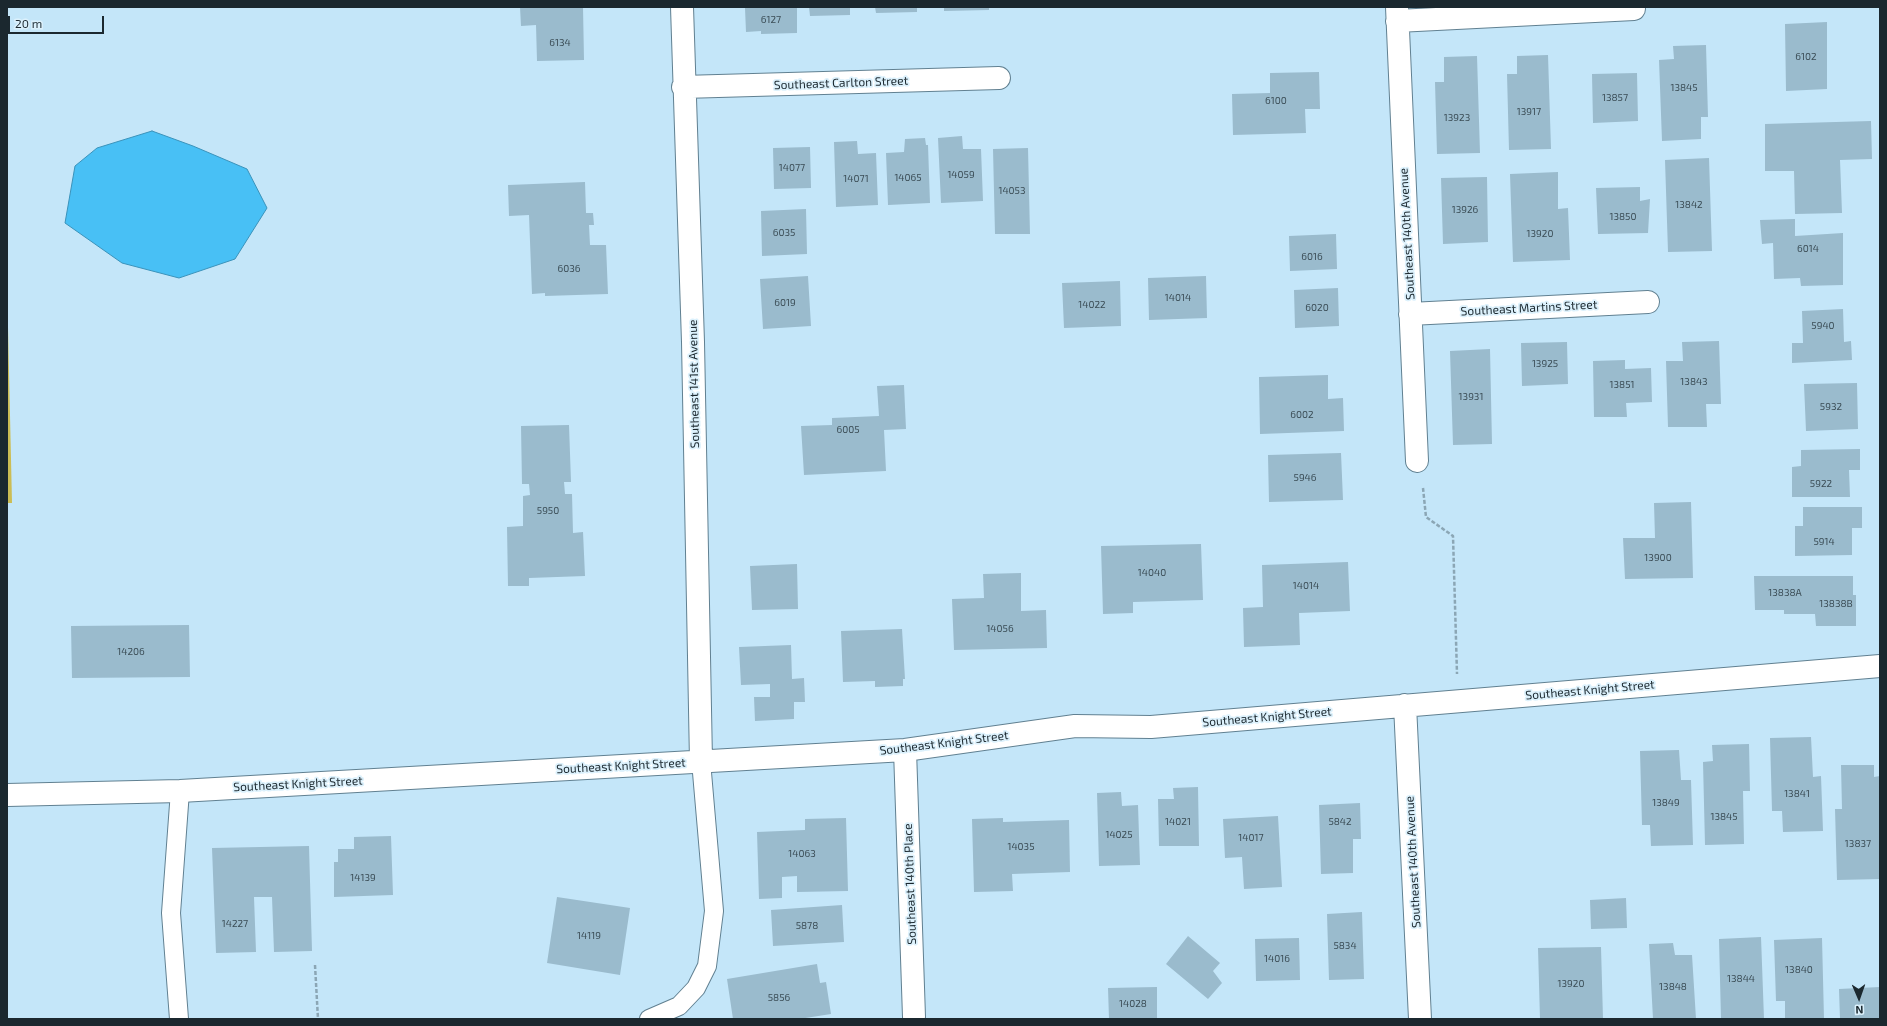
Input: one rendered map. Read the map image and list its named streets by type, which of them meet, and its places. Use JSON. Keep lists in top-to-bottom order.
{
  "streets": {
    "street": [
      "Southeast Carlton Street",
      "Southeast 140th Avenue",
      "Southeast Martins Street",
      "Southeast 141st Avenue",
      "Southeast Knight Street",
      "Southeast 140th Place"
    ]
  },
  "crossings": [
    ["Southeast Carlton Street", "Southeast 141st Avenue"],
    ["Southeast 140th Avenue", "Southeast Martins Street"],
    ["Southeast 140th Avenue", "Southeast Knight Street"],
    ["Southeast 141st Avenue", "Southeast Knight Street"],
    ["Southeast Knight Street", "Southeast 140th Place"]
  ],
  "house_numbers": [
    "6127",
    "6134",
    "6102",
    "13845",
    "13857",
    "6100",
    "13917",
    "13923",
    "14077",
    "14059",
    "14065",
    "14071",
    "14053",
    "13842",
    "13926",
    "13850",
    "6035",
    "13920",
    "6014",
    "6016",
    "6036",
    "14014",
    "6019",
    "14022",
    "6020",
    "5940",
    "13925",
    "13843",
    "13851",
    "13931",
    "5932",
    "6002",
    "6005",
    "5946",
    "5922",
    "5950",
    "5914",
    "13900",
    "14040",
    "14014",
    "13838A",
    "13838B",
    "14056",
    "14206",
    "13841",
    "13849",
    "13845",
    "14021",
    "5842",
    "14025",
    "14017",
    "13837",
    "14035",
    "14063",
    "14139",
    "14227",
    "5878",
    "14119",
    "5834",
    "14016",
    "13840",
    "13844",
    "13920",
    "13848",
    "5856",
    "14028"
  ],
  "scale_bar": "20 m",
  "north": "bottom"
}
